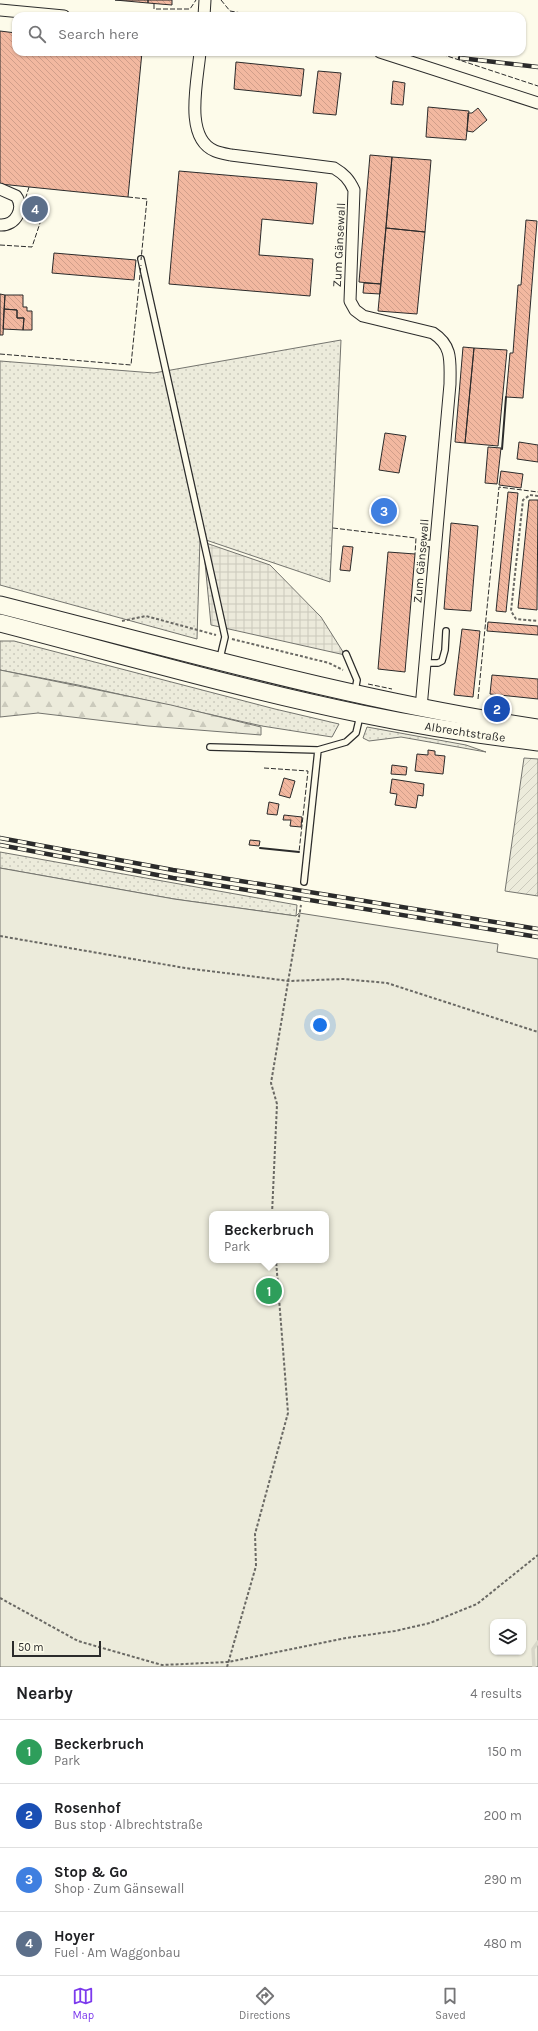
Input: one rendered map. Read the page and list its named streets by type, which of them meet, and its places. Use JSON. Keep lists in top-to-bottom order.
{
  "streets": {
    "main road": ["Albrechtstraße"],
    "street": ["Zum Gänsewall"]
  },
  "crossings": [
    ["Zum Gänsewall", "Albrechtstraße"]
  ],
  "scale_bar": "50 m",
  "page": {
    "search": "Search here",
    "pins": [
      "4",
      "3",
      "2",
      "1"
    ],
    "popup": ["Beckerbruch", "Park"],
    "scale": "50 m",
    "heading": ["Nearby", "4 results"],
    "list": [
      {
        "mark": "1",
        "name": "Beckerbruch",
        "note": "Park",
        "value": "150 m"
      },
      {
        "mark": "2",
        "name": "Rosenhof",
        "note": "Bus stop · Albrechtstraße",
        "value": "200 m"
      },
      {
        "mark": "3",
        "name": "Stop & Go",
        "note": "Shop · Zum Gänsewall",
        "value": "290 m"
      },
      {
        "mark": "4",
        "name": "Hoyer",
        "note": "Fuel · Am Waggonbau",
        "value": "480 m"
      }
    ],
    "nav": ["Map", "Directions", "Saved"]
  }
}
